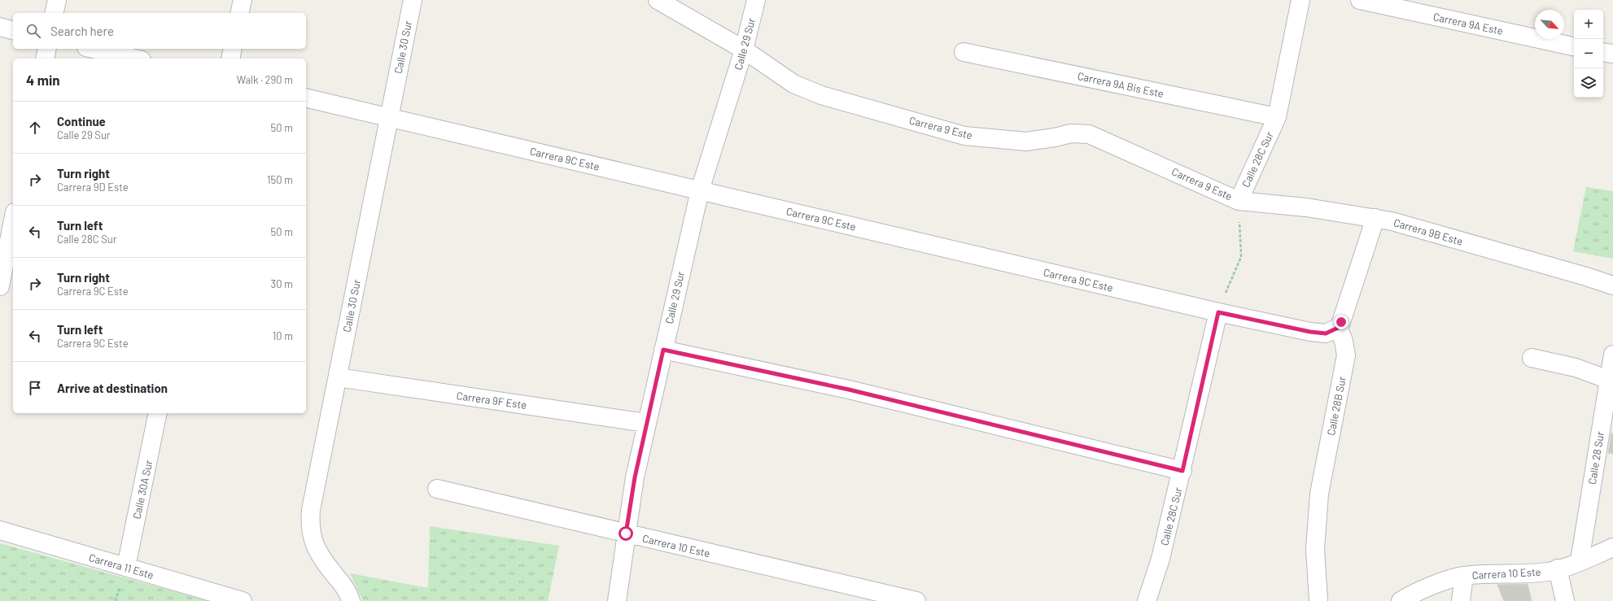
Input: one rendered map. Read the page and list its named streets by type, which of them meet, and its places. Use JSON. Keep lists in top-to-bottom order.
{
  "streets": {
    "street": [
      "Carrera 9A Este",
      "Calle 29 Sur",
      "Calle 30 Sur",
      "Carrera 9A Bis Este",
      "Carrera 9 Este",
      "Carrera 9C Este",
      "Calle 28C Sur",
      "Carrera 9B Este",
      "Carrera 9F Este",
      "Calle 28B Sur",
      "Calle 28 Sur",
      "Calle 30A Sur",
      "Carrera 10 Este",
      "Carrera 11 Este"
    ]
  },
  "crossings": [
    ["Calle 29 Sur", "Carrera 9 Este"],
    ["Calle 29 Sur", "Carrera 9C Este"],
    ["Calle 29 Sur", "Carrera 9F Este"],
    ["Calle 29 Sur", "Carrera 10 Este"],
    ["Calle 30 Sur", "Carrera 9C Este"],
    ["Calle 30 Sur", "Carrera 9F Este"],
    ["Carrera 9A Bis Este", "Calle 28C Sur"],
    ["Carrera 9 Este", "Calle 28C Sur"],
    ["Carrera 9 Este", "Carrera 9B Este"],
    ["Carrera 9C Este", "Calle 28C Sur"],
    ["Carrera 9C Este", "Calle 28B Sur"],
    ["Calle 28C Sur", "Carrera 9B Este"],
    ["Calle 28 Sur", "Carrera 10 Este"],
    ["Calle 30A Sur", "Carrera 11 Este"]
  ],
  "north": "bottom right",
  "page": {
    "map_buttons": ["+", "−"],
    "search": "Search here",
    "heading": ["4 min", "Walk · 290 m"],
    "list": [
      ["Continue", "Calle 29 Sur", "50 m"],
      ["Turn right", "Carrera 9D Este", "150 m"],
      ["Turn left", "Calle 28C Sur", "50 m"],
      ["Turn right", "Carrera 9C Este", "30 m"],
      ["Turn left", "Carrera 9C Este", "10 m"],
      "Arrive at destination"
    ]
  }
}
